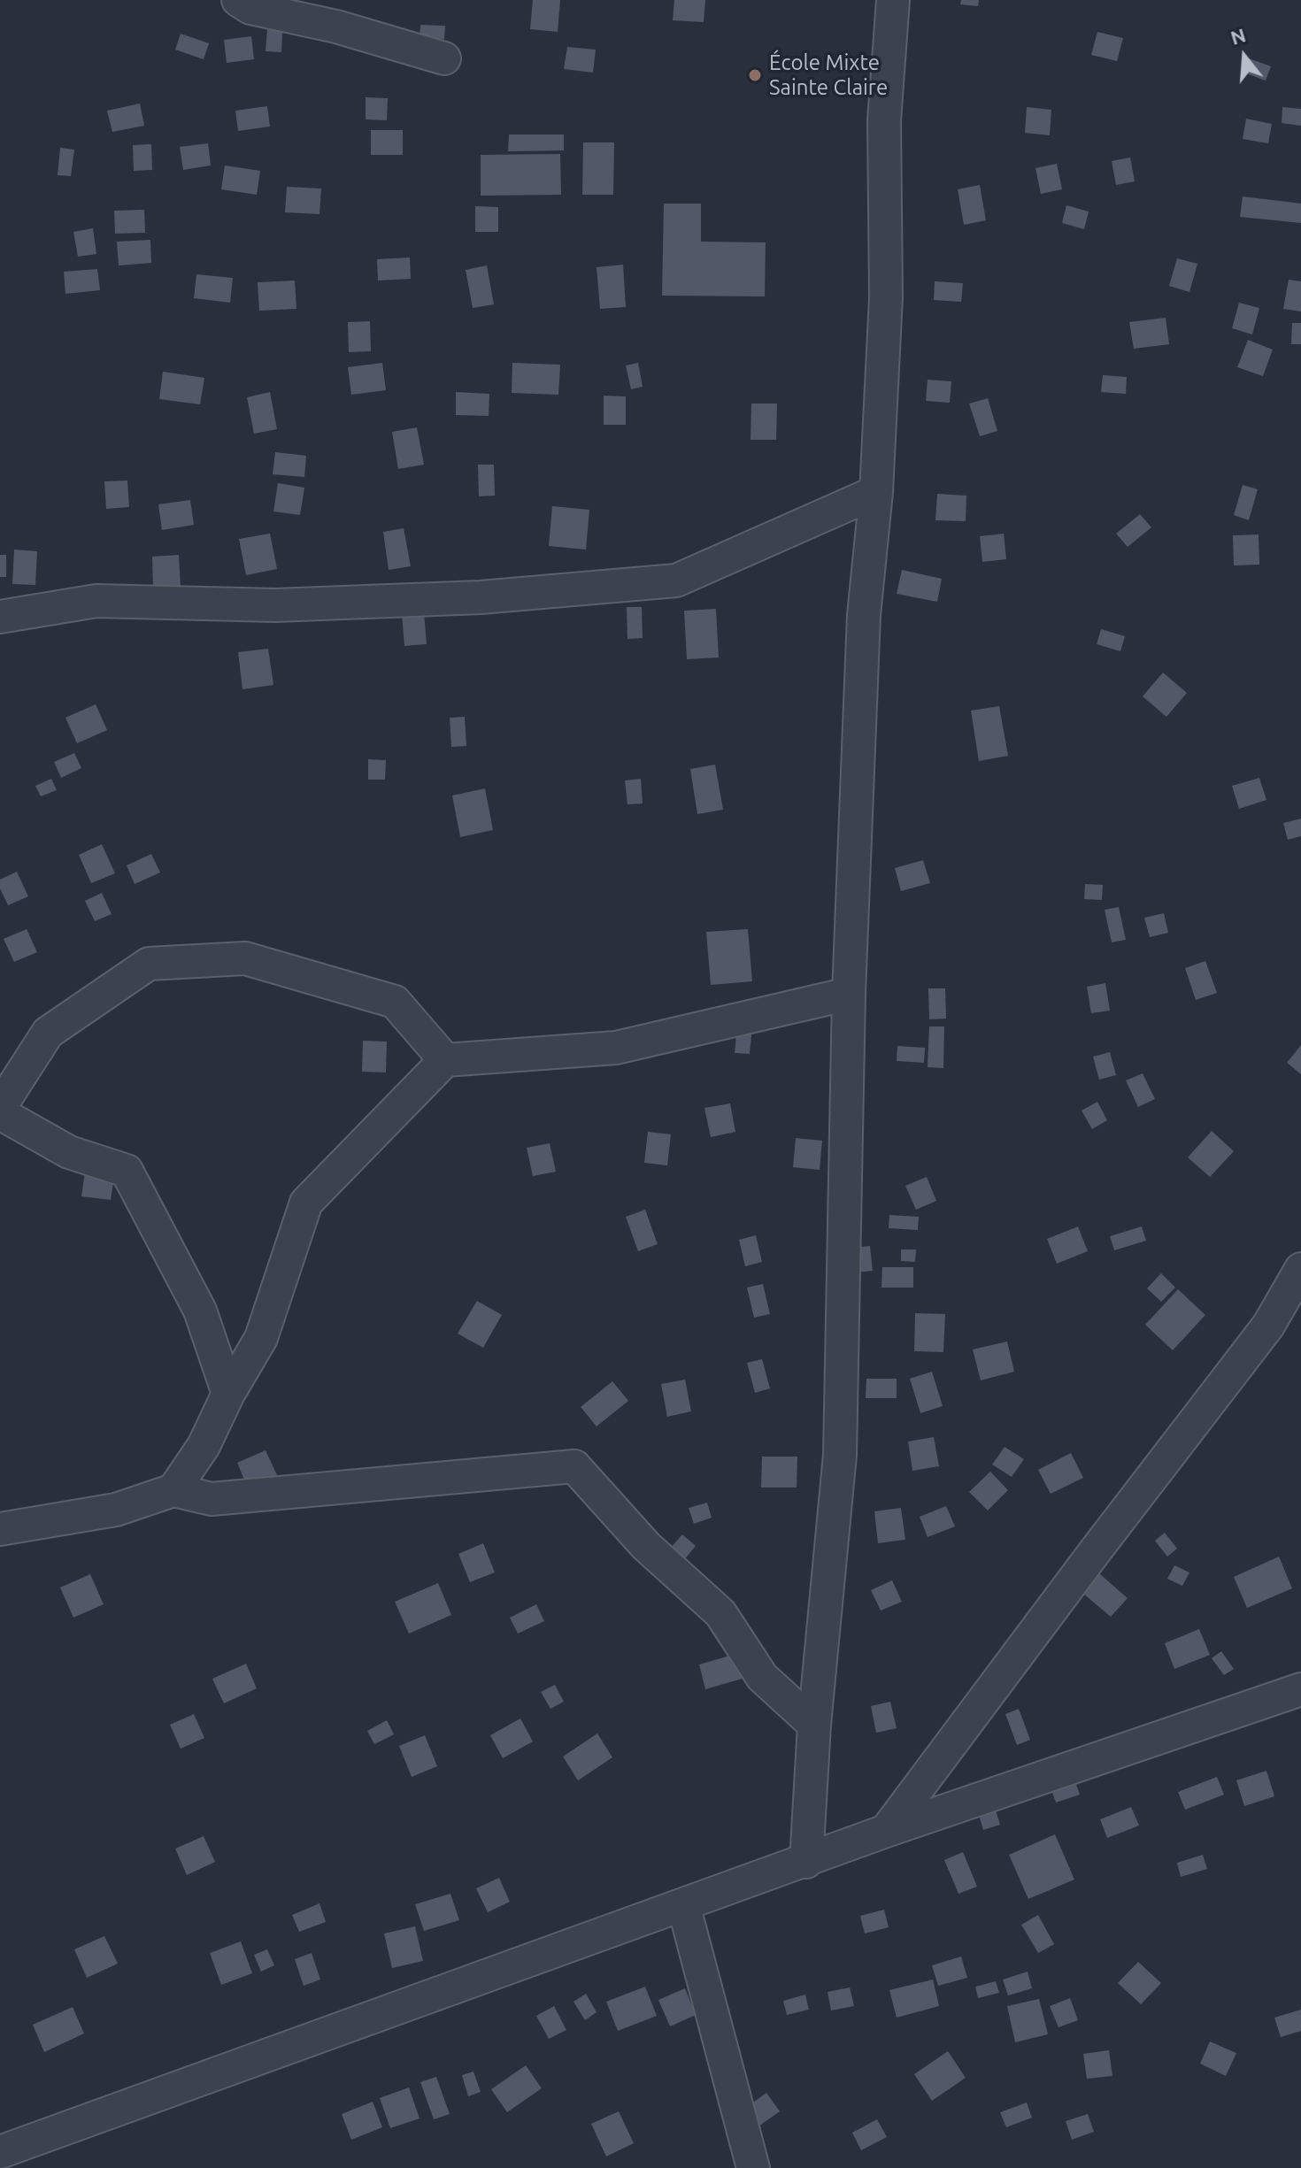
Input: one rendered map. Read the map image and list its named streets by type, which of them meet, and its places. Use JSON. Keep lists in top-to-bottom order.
{
  "places": ["École Mixte Sainte Claire"],
  "north": "top"
}
